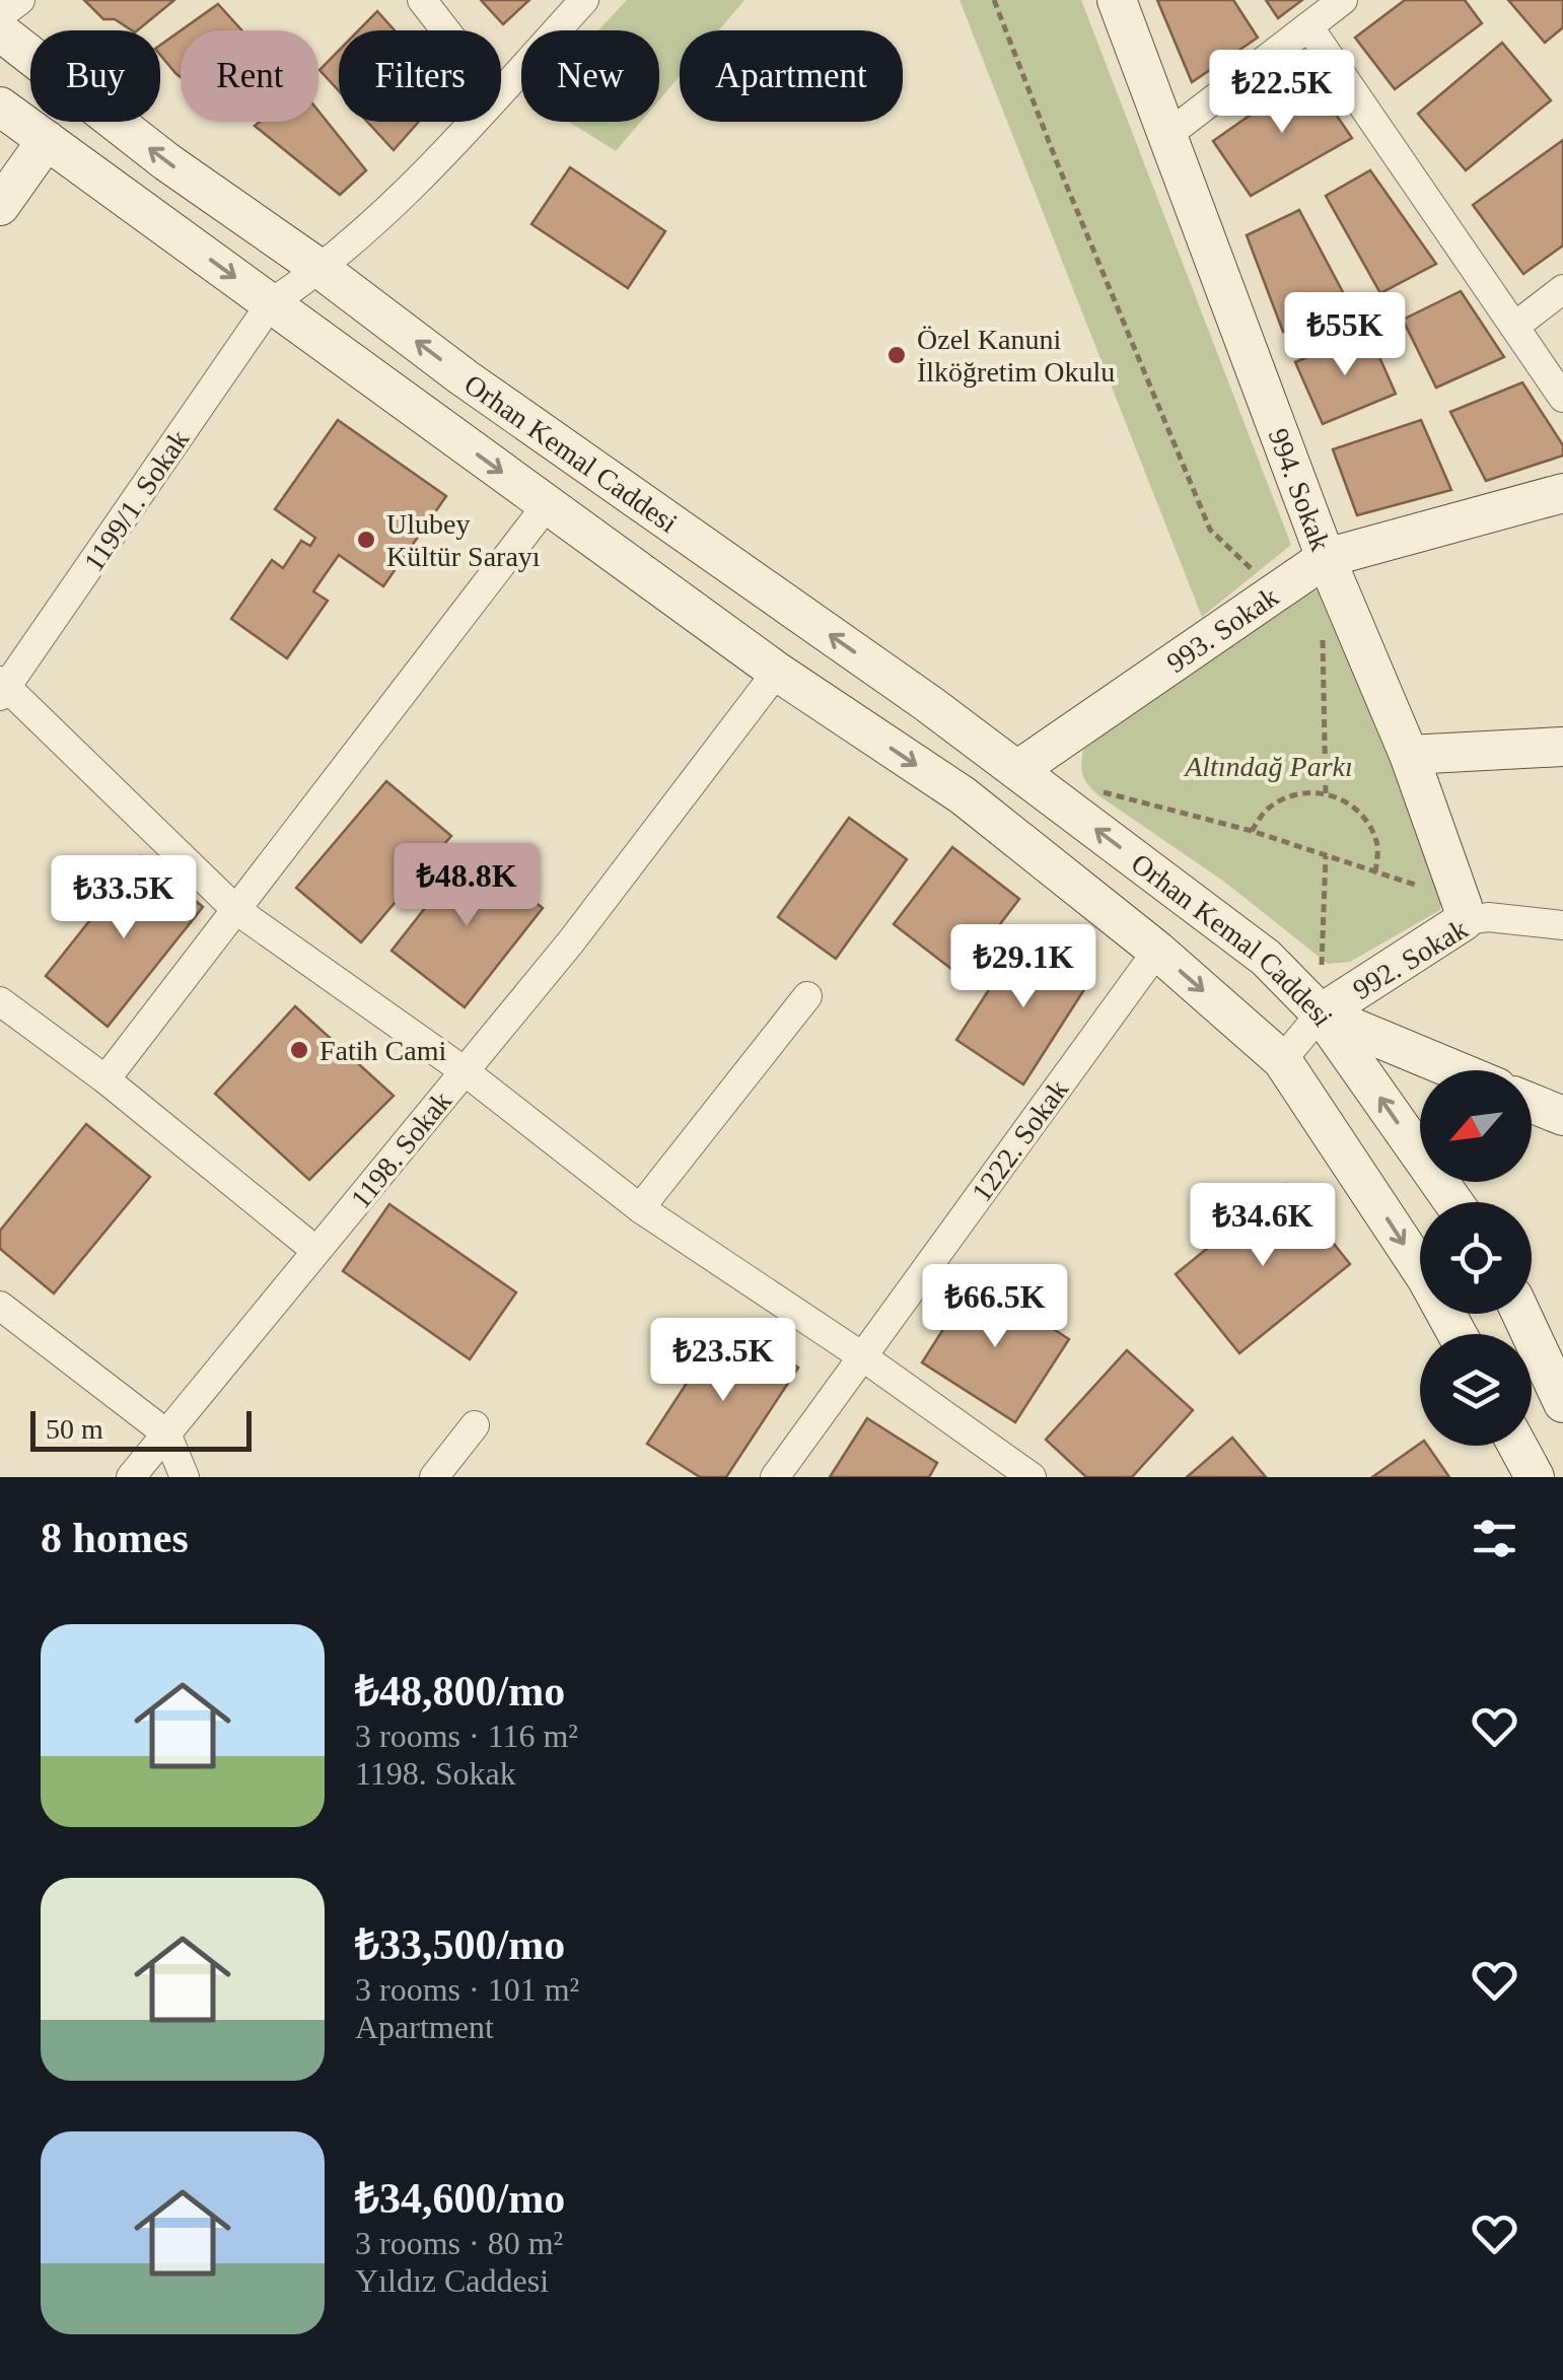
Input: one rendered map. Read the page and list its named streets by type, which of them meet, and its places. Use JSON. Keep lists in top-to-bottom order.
{
  "streets": {
    "main road": [
      "Orhan Kemal Caddesi",
      "994. Sokak",
      "993. Sokak",
      "992. Sokak"
    ],
    "street": ["1199/1. Sokak", "1222. Sokak", "1198. Sokak"]
  },
  "crossings": [
    ["Orhan Kemal Caddesi", "1199/1. Sokak"],
    ["Orhan Kemal Caddesi", "993. Sokak"],
    ["Orhan Kemal Caddesi", "992. Sokak"],
    ["Orhan Kemal Caddesi", "1222. Sokak"],
    ["Orhan Kemal Caddesi", "1198. Sokak"],
    ["994. Sokak", "993. Sokak"],
    ["994. Sokak", "992. Sokak"]
  ],
  "parks": ["Altındağ Parkı"],
  "places": ["Özel Kanuni İlköğretim Okulu", "Ulubey Kültür Sarayı", "Fatih Cami"],
  "scale_bar": "50 m",
  "north": "bottom left",
  "page": {
    "chip": [
      "Buy",
      "Rent",
      "Filters",
      "New",
      "Apartment"
    ],
    "price": [
      "₺22.5K",
      "₺55K",
      "₺48.8K",
      "₺33.5K",
      "₺29.1K",
      "₺34.6K",
      "₺66.5K",
      "₺23.5K"
    ],
    "scale": "50 m",
    "heading": "8 homes",
    "list": [
      {
        "name": "₺48,800/mo",
        "note": "3 rooms · 116 m² · 1198. Sokak"
      },
      {
        "name": "₺33,500/mo",
        "note": "3 rooms · 101 m² · Apartment"
      },
      {
        "name": "₺34,600/mo",
        "note": "3 rooms · 80 m² · Yıldız Caddesi"
      }
    ]
  }
}
